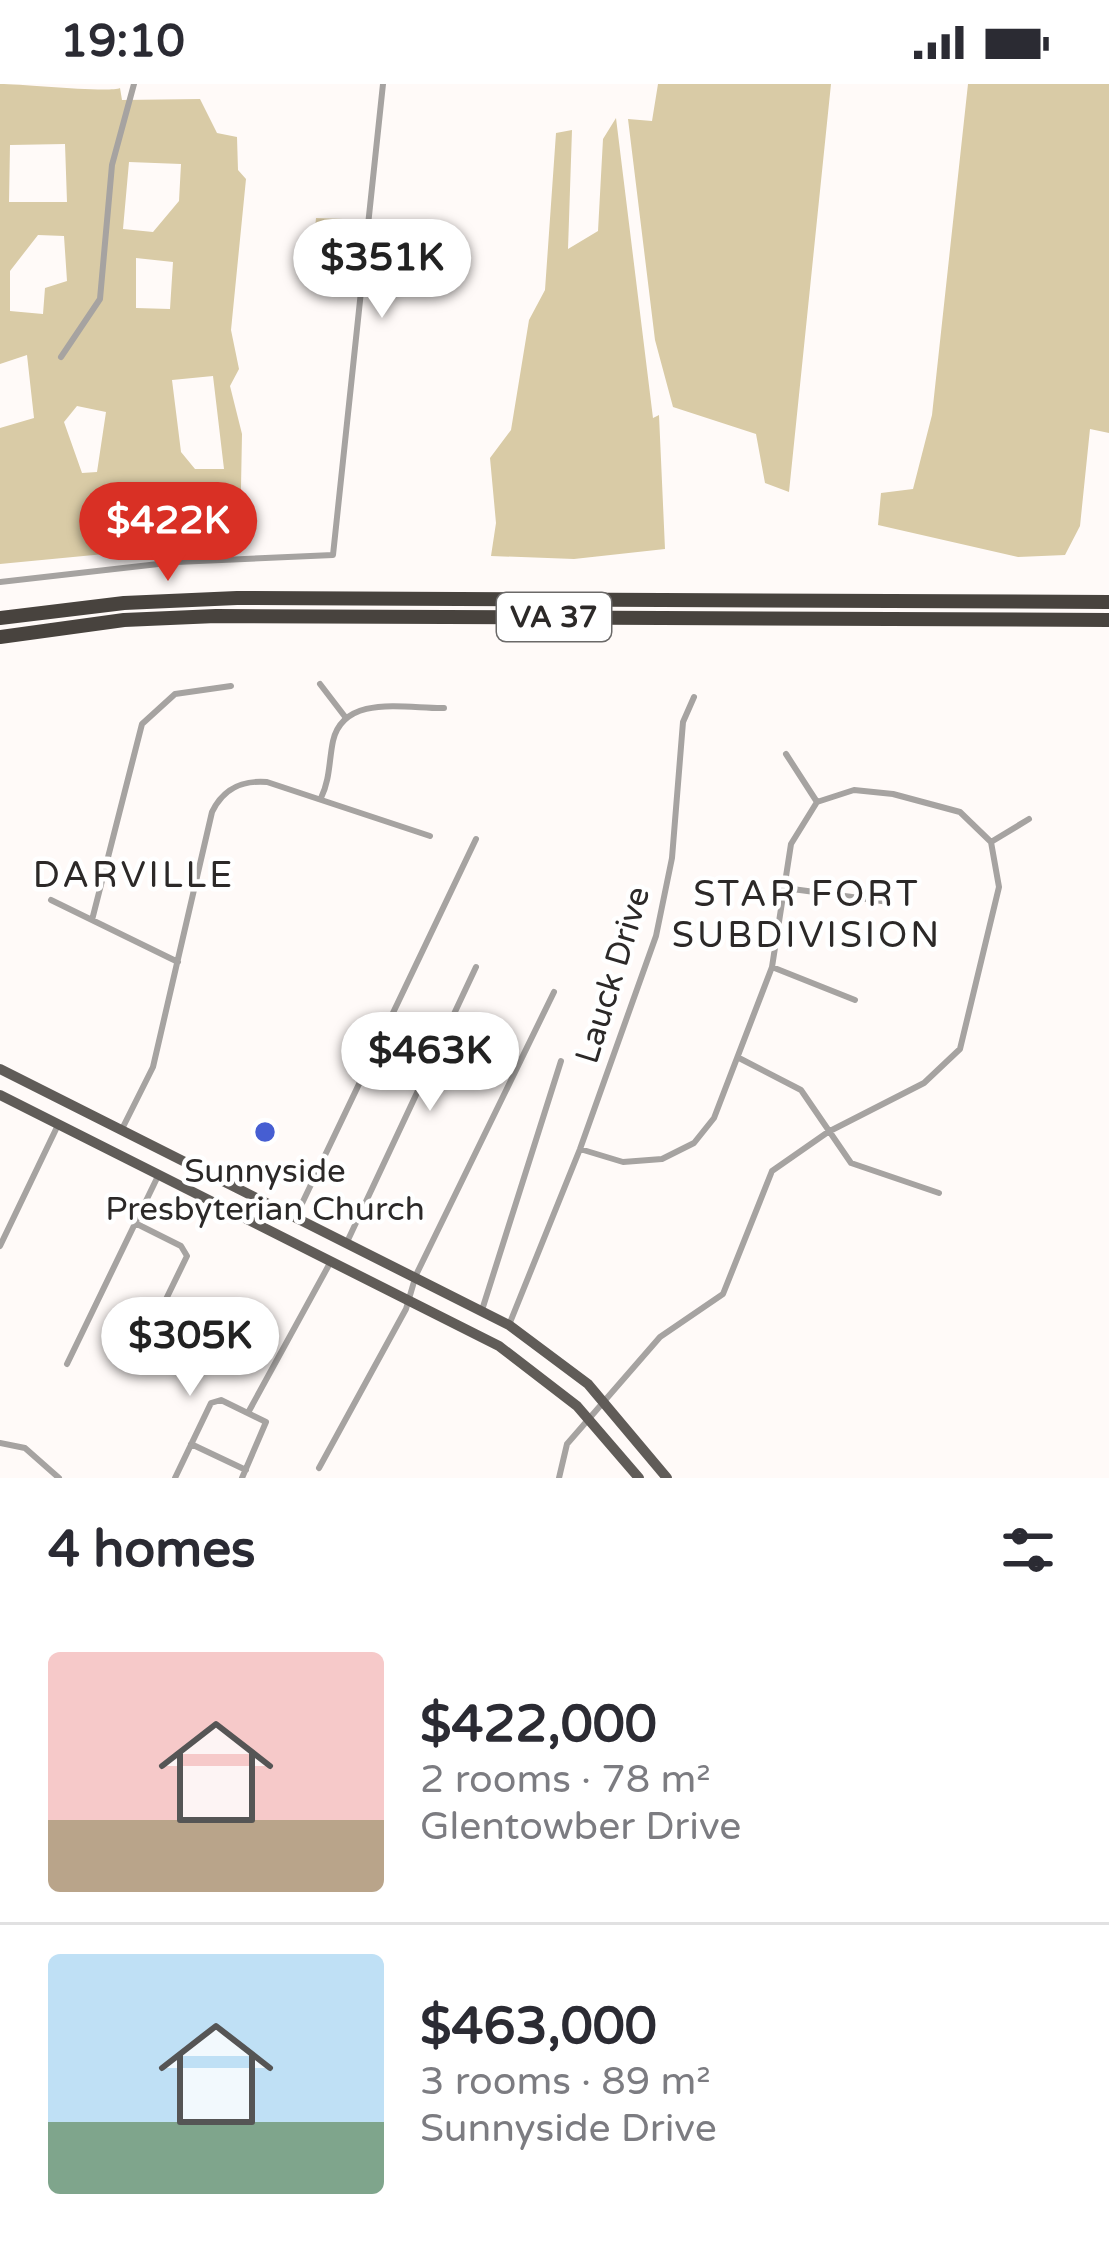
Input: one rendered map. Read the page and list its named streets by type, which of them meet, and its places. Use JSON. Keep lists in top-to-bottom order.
{
  "streets": {
    "highway": ["VA 37"],
    "street": ["Lauck Drive"]
  },
  "districts": ["DARVILLE", "STAR FORT SUBDIVISION"],
  "places": ["Sunnyside Presbyterian Church"],
  "page": {
    "status": "19:10",
    "price": [
      "$351K",
      "$422K",
      "$463K",
      "$305K"
    ],
    "heading": "4 homes",
    "list": [
      {
        "name": "$422,000",
        "note": "2 rooms · 78 m² · Glentowber Drive"
      },
      {
        "name": "$463,000",
        "note": "3 rooms · 89 m² · Sunnyside Drive"
      }
    ]
  }
}
